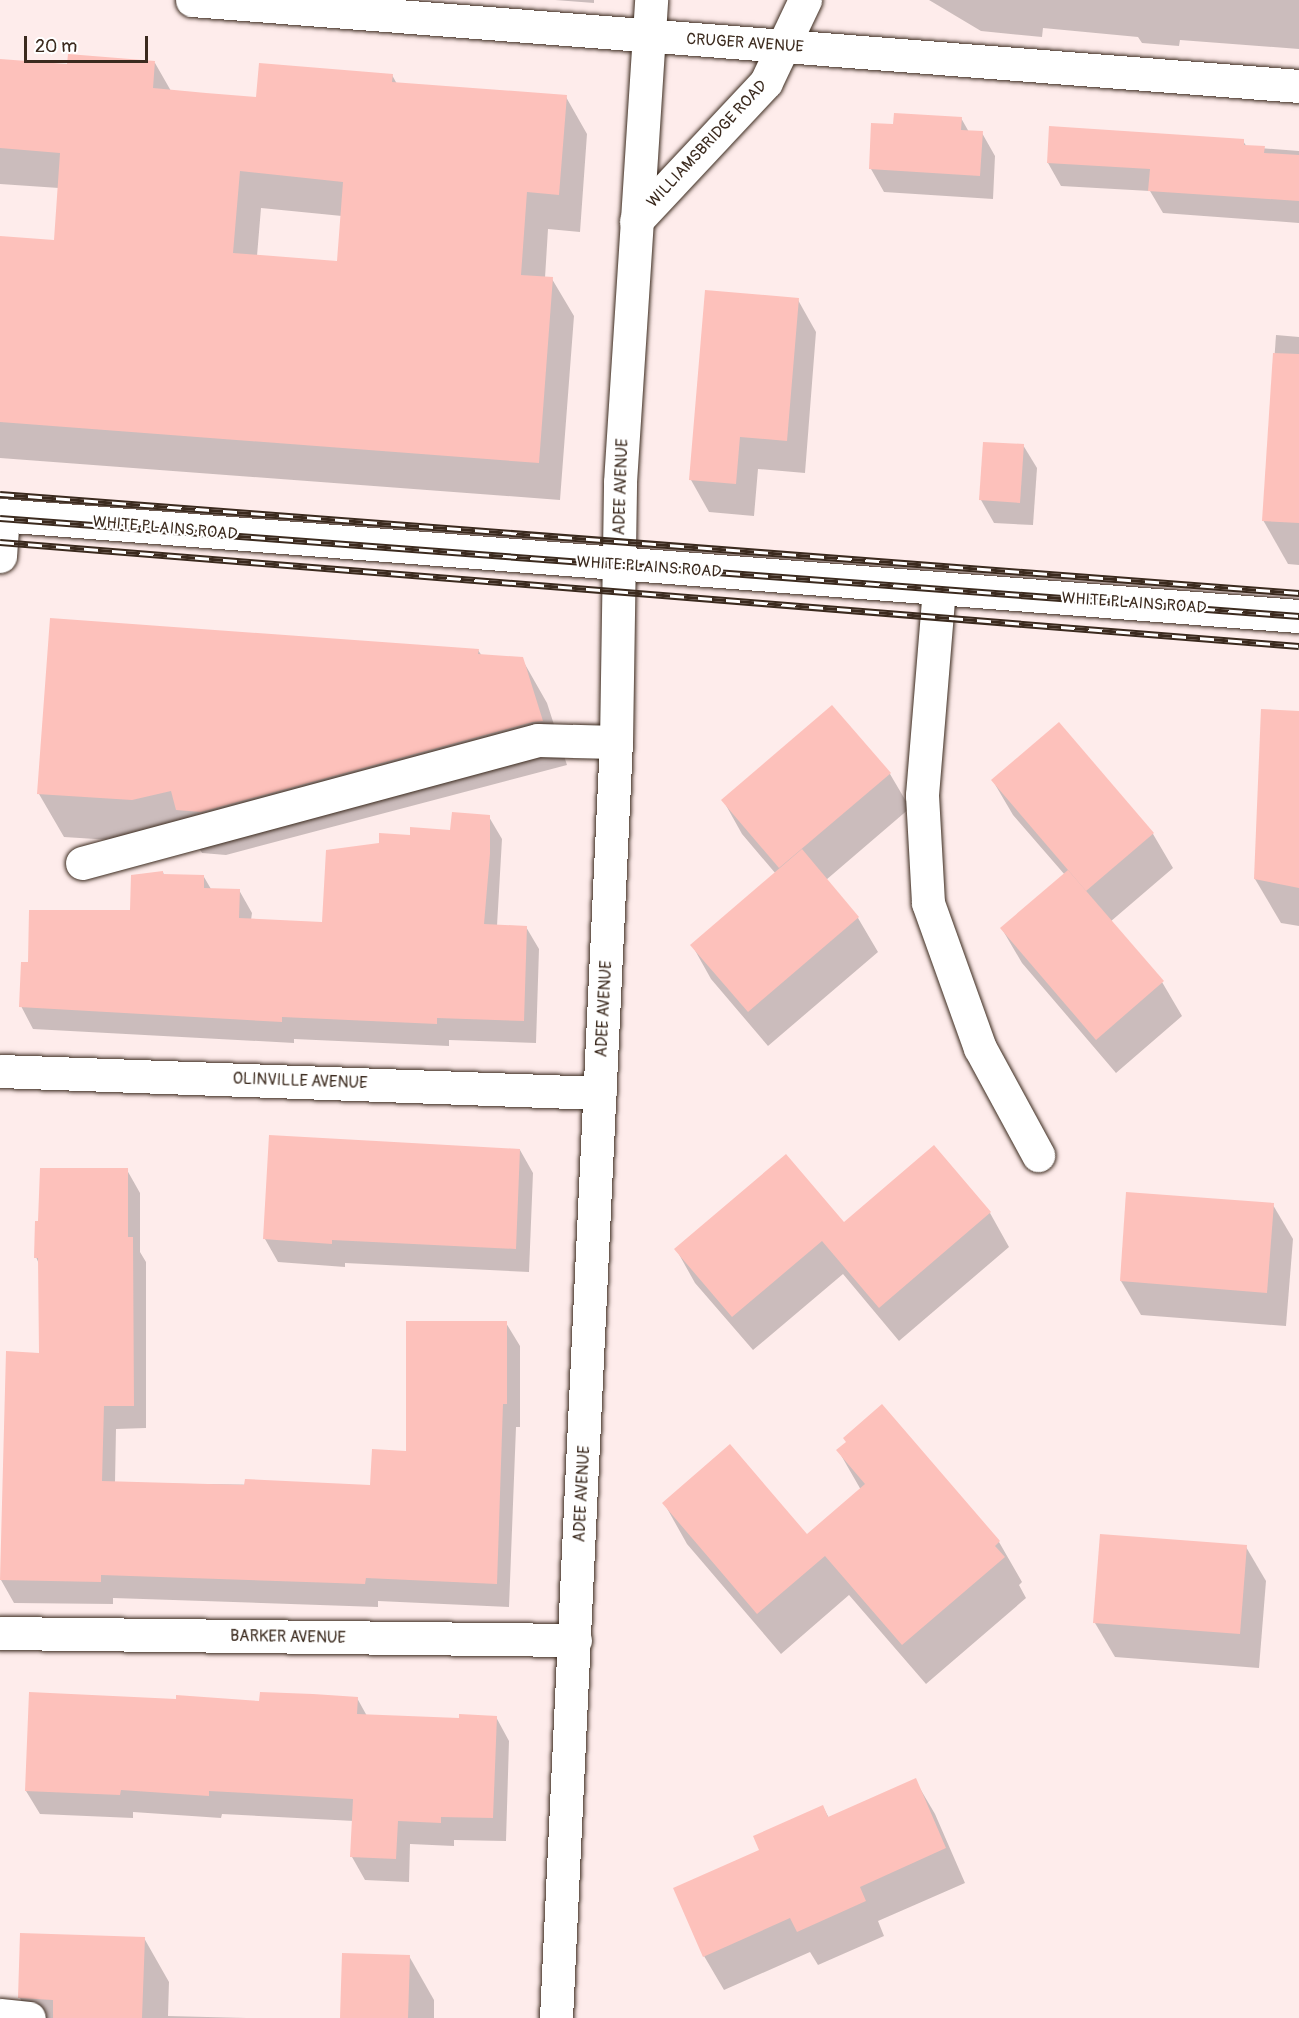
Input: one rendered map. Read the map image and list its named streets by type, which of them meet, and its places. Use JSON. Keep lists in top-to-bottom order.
{
  "streets": {
    "street": [
      "CRUGER AVENUE",
      "WILLIAMSBRIDGE ROAD",
      "ADEE AVENUE",
      "WHITE PLAINS ROAD",
      "OLINVILLE AVENUE",
      "BARKER AVENUE"
    ]
  },
  "crossings": [
    ["CRUGER AVENUE", "WILLIAMSBRIDGE ROAD"],
    ["CRUGER AVENUE", "ADEE AVENUE"],
    ["WILLIAMSBRIDGE ROAD", "ADEE AVENUE"],
    ["ADEE AVENUE", "WHITE PLAINS ROAD"],
    ["ADEE AVENUE", "OLINVILLE AVENUE"],
    ["ADEE AVENUE", "BARKER AVENUE"]
  ],
  "scale_bar": "20 m"
}
